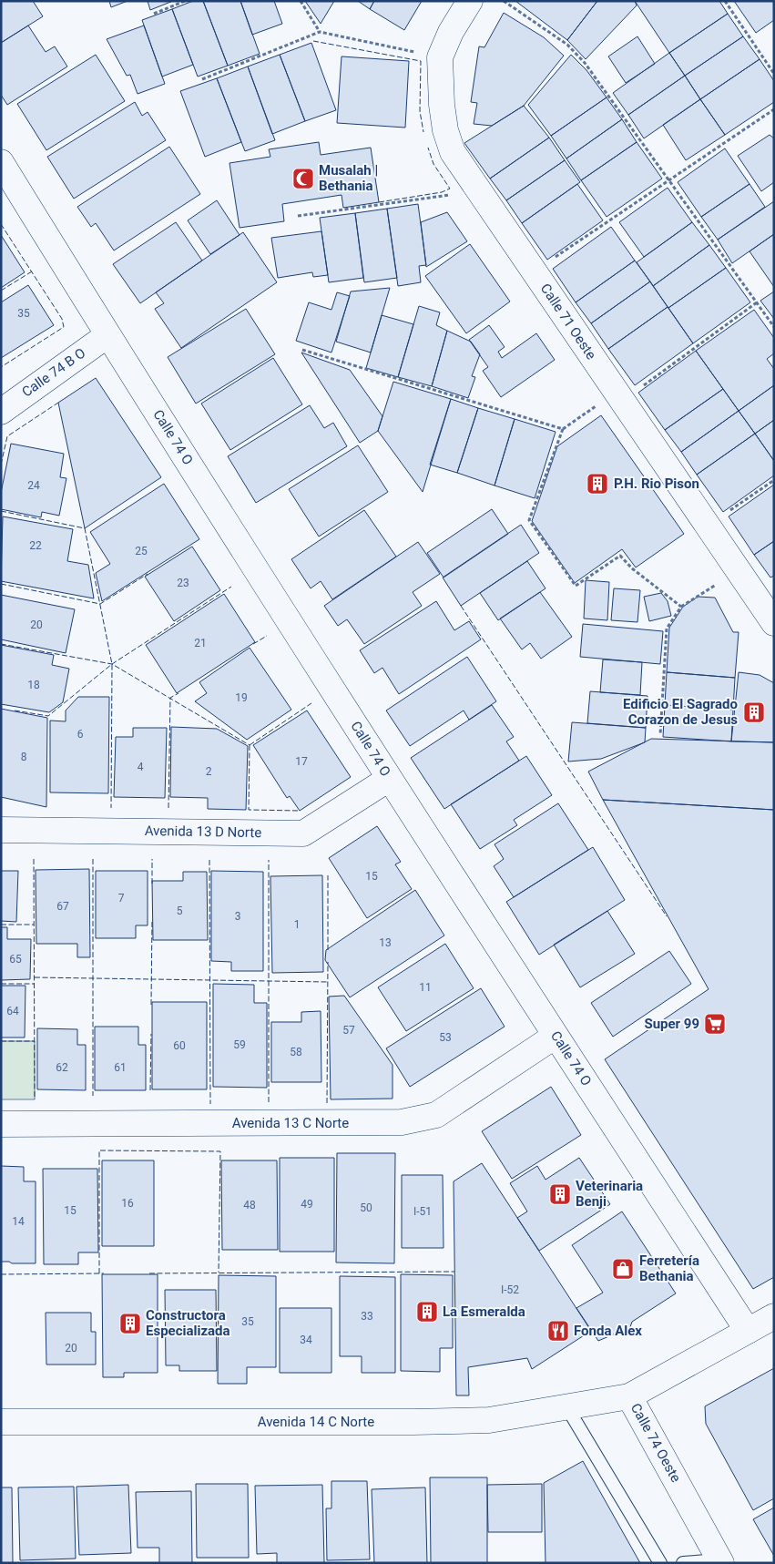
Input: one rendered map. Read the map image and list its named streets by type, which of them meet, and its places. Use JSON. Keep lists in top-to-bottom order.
{
  "streets": {
    "street": [
      "Calle 71 Oeste",
      "Calle 74 B O",
      "Calle 74 O",
      "Avenida 13 D Norte",
      "Avenida 13 C Norte",
      "Avenida 14 C Norte",
      "Calle 74 Oeste"
    ]
  },
  "crossings": [
    ["Calle 74 B O", "Calle 74 O"],
    ["Calle 74 O", "Avenida 13 D Norte"],
    ["Calle 74 O", "Avenida 13 C Norte"],
    ["Calle 74 O", "Calle 74 Oeste"],
    ["Avenida 14 C Norte", "Calle 74 Oeste"]
  ],
  "places": {
    "mosque": ["Musalah | Bethania"],
    "building": [
      "P.H. Rio Pison",
      "Edificio El Sagrado Corazon de Jesus",
      "Veterinaria Benji",
      "La Esmeralda",
      "Constructora Especializada"
    ],
    "supermarket": ["Super 99"],
    "shop": ["Ferretería Bethania"],
    "restaurant": ["Fonda Alex"]
  },
  "house_numbers": [
    "35",
    "24",
    "22",
    "25",
    "23",
    "20",
    "21",
    "18",
    "19",
    "6",
    "8",
    "17",
    "4",
    "2",
    "15",
    "7",
    "67",
    "5",
    "3",
    "1",
    "13",
    "65",
    "11",
    "64",
    "57",
    "53",
    "59",
    "60",
    "58",
    "62",
    "61",
    "16",
    "49",
    "48",
    "50",
    "15",
    "I-51",
    "14",
    "I-52",
    "33",
    "35",
    "34",
    "20"
  ]
}
